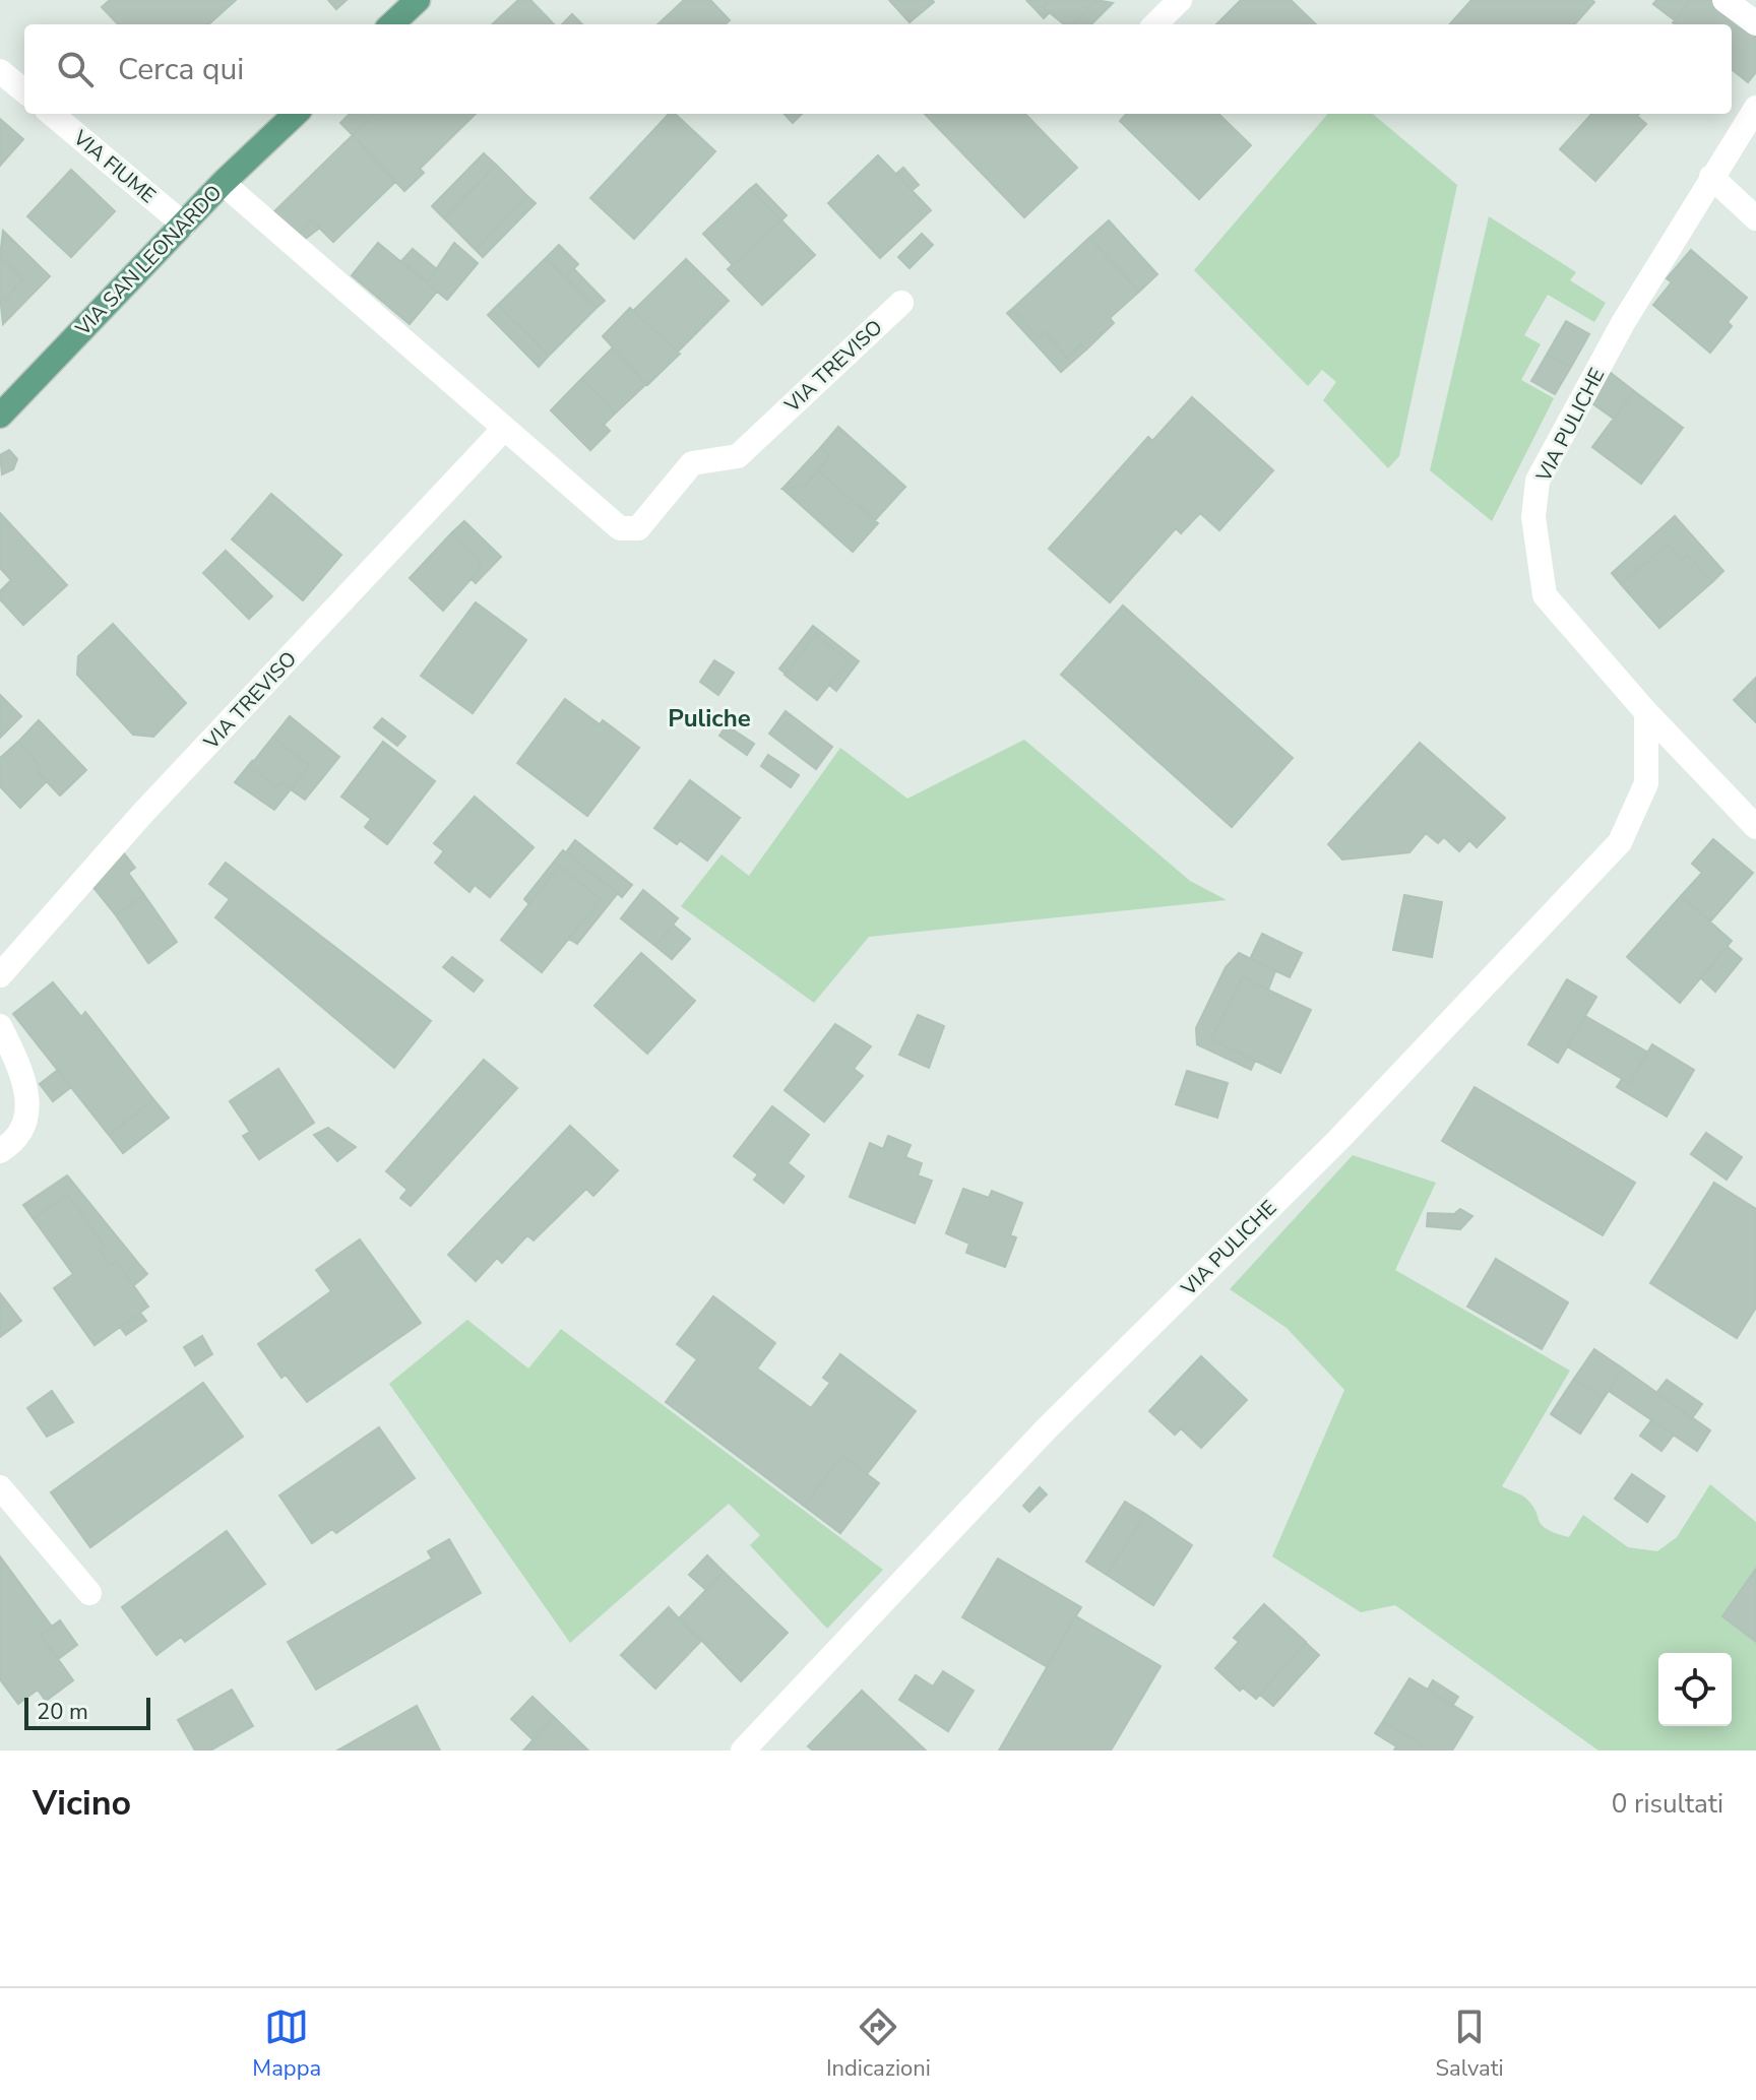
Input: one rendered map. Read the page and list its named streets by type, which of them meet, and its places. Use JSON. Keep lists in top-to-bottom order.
{
  "streets": {
    "main road": ["VIA SAN LEONARDO"],
    "street": ["VIA FIUME", "VIA TREVISO", "VIA PULICHE"]
  },
  "crossings": [
    ["VIA FIUME", "VIA SAN LEONARDO"],
    ["VIA SAN LEONARDO", "VIA TREVISO"]
  ],
  "districts": ["Puliche"],
  "scale_bar": "20 m",
  "page": {
    "search": "Cerca qui",
    "scale": "20 m",
    "heading": ["Vicino", "0 risultati"],
    "nav": ["Mappa", "Indicazioni", "Salvati"]
  }
}
